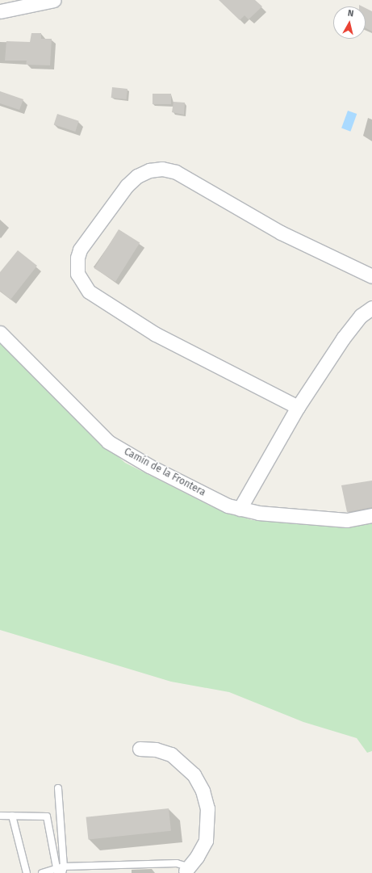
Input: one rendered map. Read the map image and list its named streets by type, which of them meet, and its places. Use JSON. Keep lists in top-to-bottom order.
{
  "streets": {
    "street": ["Camín de la Frontera"]
  },
  "north": "top"
}
